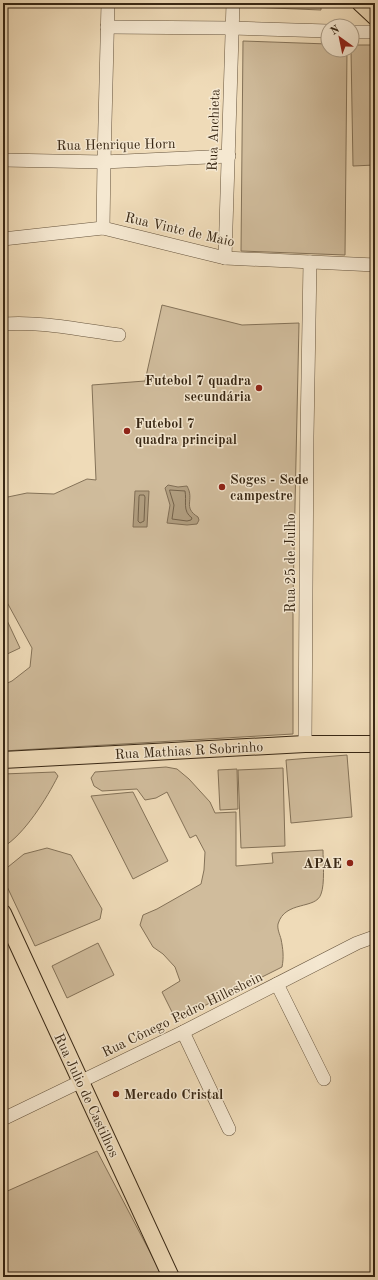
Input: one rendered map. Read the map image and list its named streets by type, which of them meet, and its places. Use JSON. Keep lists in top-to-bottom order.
{
  "streets": {
    "main road": ["Rua Mathias R Sobrinho", "Rua Julio de Castilhos"],
    "street": [
      "Rua Anchieta",
      "Rua Henrique Horn",
      "Rua Vinte de Maio",
      "Rua 25 de Julho",
      "Rua Cônego Pedro Hilleshein"
    ]
  },
  "crossings": [
    ["Rua Anchieta", "Rua Henrique Horn"],
    ["Rua Anchieta", "Rua Vinte de Maio"],
    ["Rua Vinte de Maio", "Rua 25 de Julho"],
    ["Rua 25 de Julho", "Rua Mathias R Sobrinho"],
    ["Rua Cônego Pedro Hilleshein", "Rua Julio de Castilhos"]
  ],
  "places": [
    "Futebol 7 quadra secundária",
    "Futebol 7 quadra principal",
    "Soges - Sede campestre",
    "APAE",
    "Mercado Cristal"
  ],
  "north": "top left"
}
